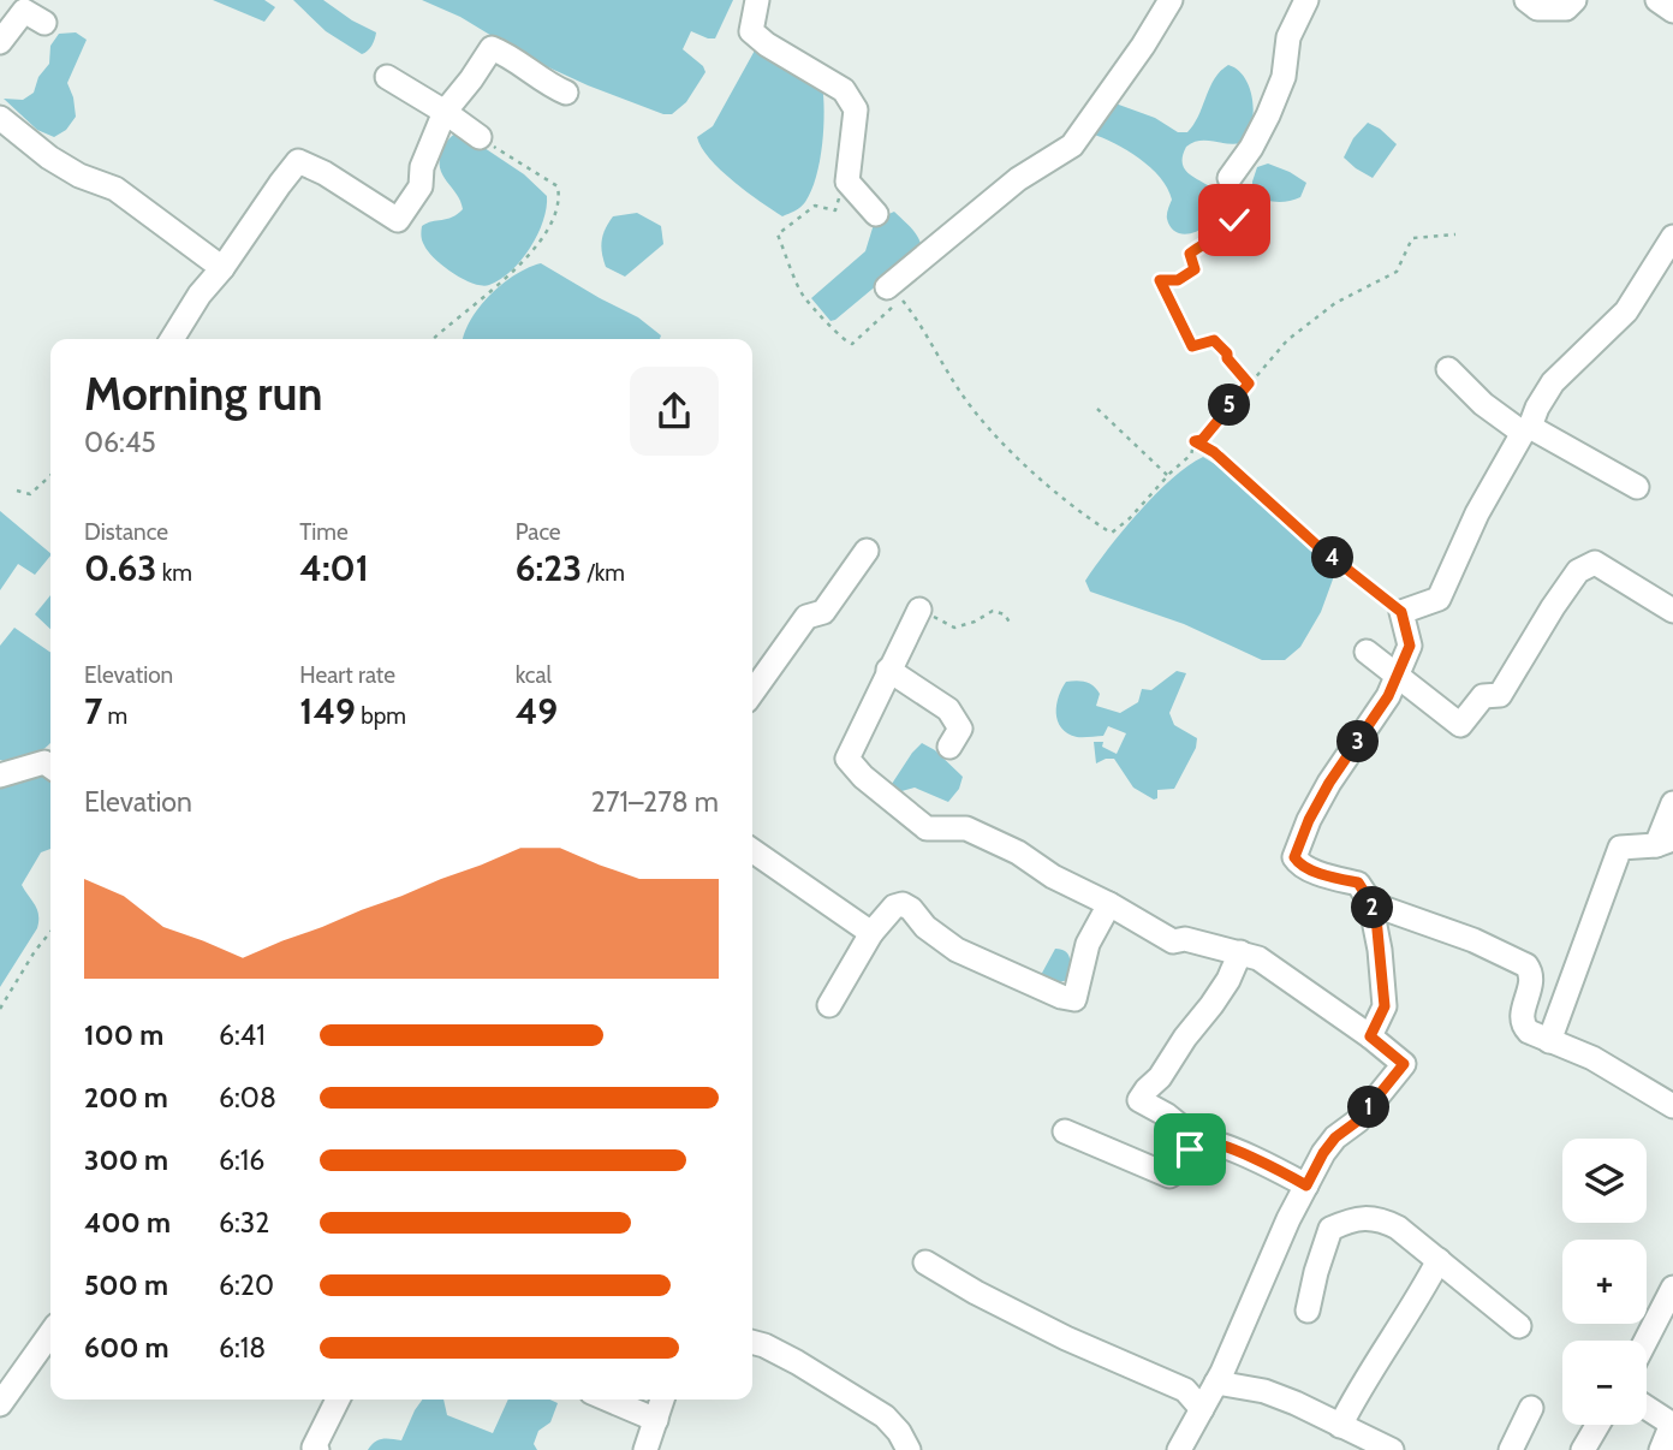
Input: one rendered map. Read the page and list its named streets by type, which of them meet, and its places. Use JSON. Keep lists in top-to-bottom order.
{
  "page": {
    "heading": ["Morning run", "06:45"],
    "pins": [
      "5",
      "4",
      "3",
      "2",
      "1"
    ],
    "stats": [
      ["Distance", "0.63 km"],
      ["Time", "4:01"],
      ["Pace", "6:23 /km"],
      ["Elevation", "7 m"],
      ["Heart rate", "149 bpm"],
      ["kcal", "49"]
    ],
    "chart": ["Elevation", "271–278 m"],
    "list": [
      {
        "name": "100 m",
        "note": "6:41"
      },
      {
        "name": "200 m",
        "note": "6:08"
      },
      {
        "name": "300 m",
        "note": "6:16"
      },
      {
        "name": "400 m",
        "note": "6:32"
      },
      {
        "name": "500 m",
        "note": "6:20"
      },
      {
        "name": "600 m",
        "note": "6:18"
      }
    ],
    "map_buttons": ["+", "−"]
  }
}
